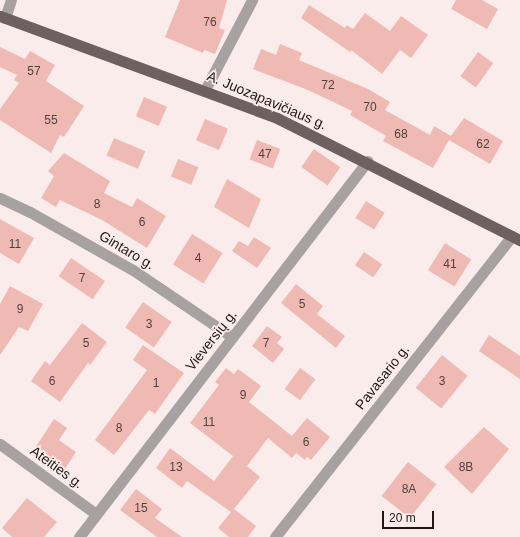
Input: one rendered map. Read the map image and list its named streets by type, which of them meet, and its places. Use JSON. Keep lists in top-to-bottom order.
{
  "streets": {
    "main road": ["A. Juozapavičiaus g."],
    "street": [
      "Gintaro g.",
      "Vieversių g.",
      "Pavasario g.",
      "Ateities g."
    ]
  },
  "crossings": [
    ["A. Juozapavičiaus g.", "Vieversių g."],
    ["A. Juozapavičiaus g.", "Pavasario g."],
    ["Gintaro g.", "Vieversių g."],
    ["Vieversių g.", "Ateities g."]
  ],
  "house_numbers": [
    "76",
    "57",
    "72",
    "70",
    "55",
    "68",
    "62",
    "47",
    "8",
    "6",
    "11",
    "4",
    "41",
    "7",
    "5",
    "9",
    "3",
    "5",
    "7",
    "6",
    "3",
    "1",
    "9",
    "11",
    "8",
    "6",
    "13",
    "8B",
    "8A",
    "15"
  ],
  "scale_bar": "20 m"
}
